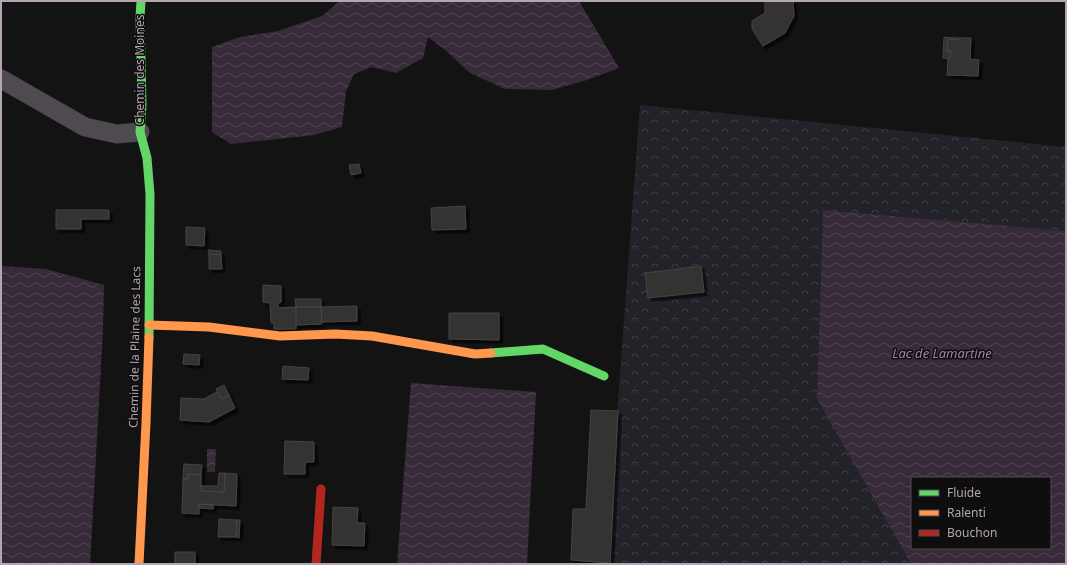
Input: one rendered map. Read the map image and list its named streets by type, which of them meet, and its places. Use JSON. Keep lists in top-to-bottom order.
{
  "streets": {
    "street": ["Chemin des Moines", "Chemin de la Plaine des Lacs"]
  },
  "crossings": [
    ["Chemin des Moines", "Chemin de la Plaine des Lacs"]
  ],
  "water": ["Lac de Lamartine"],
  "legend": ["Fluide", "Ralenti", "Bouchon"]
}
